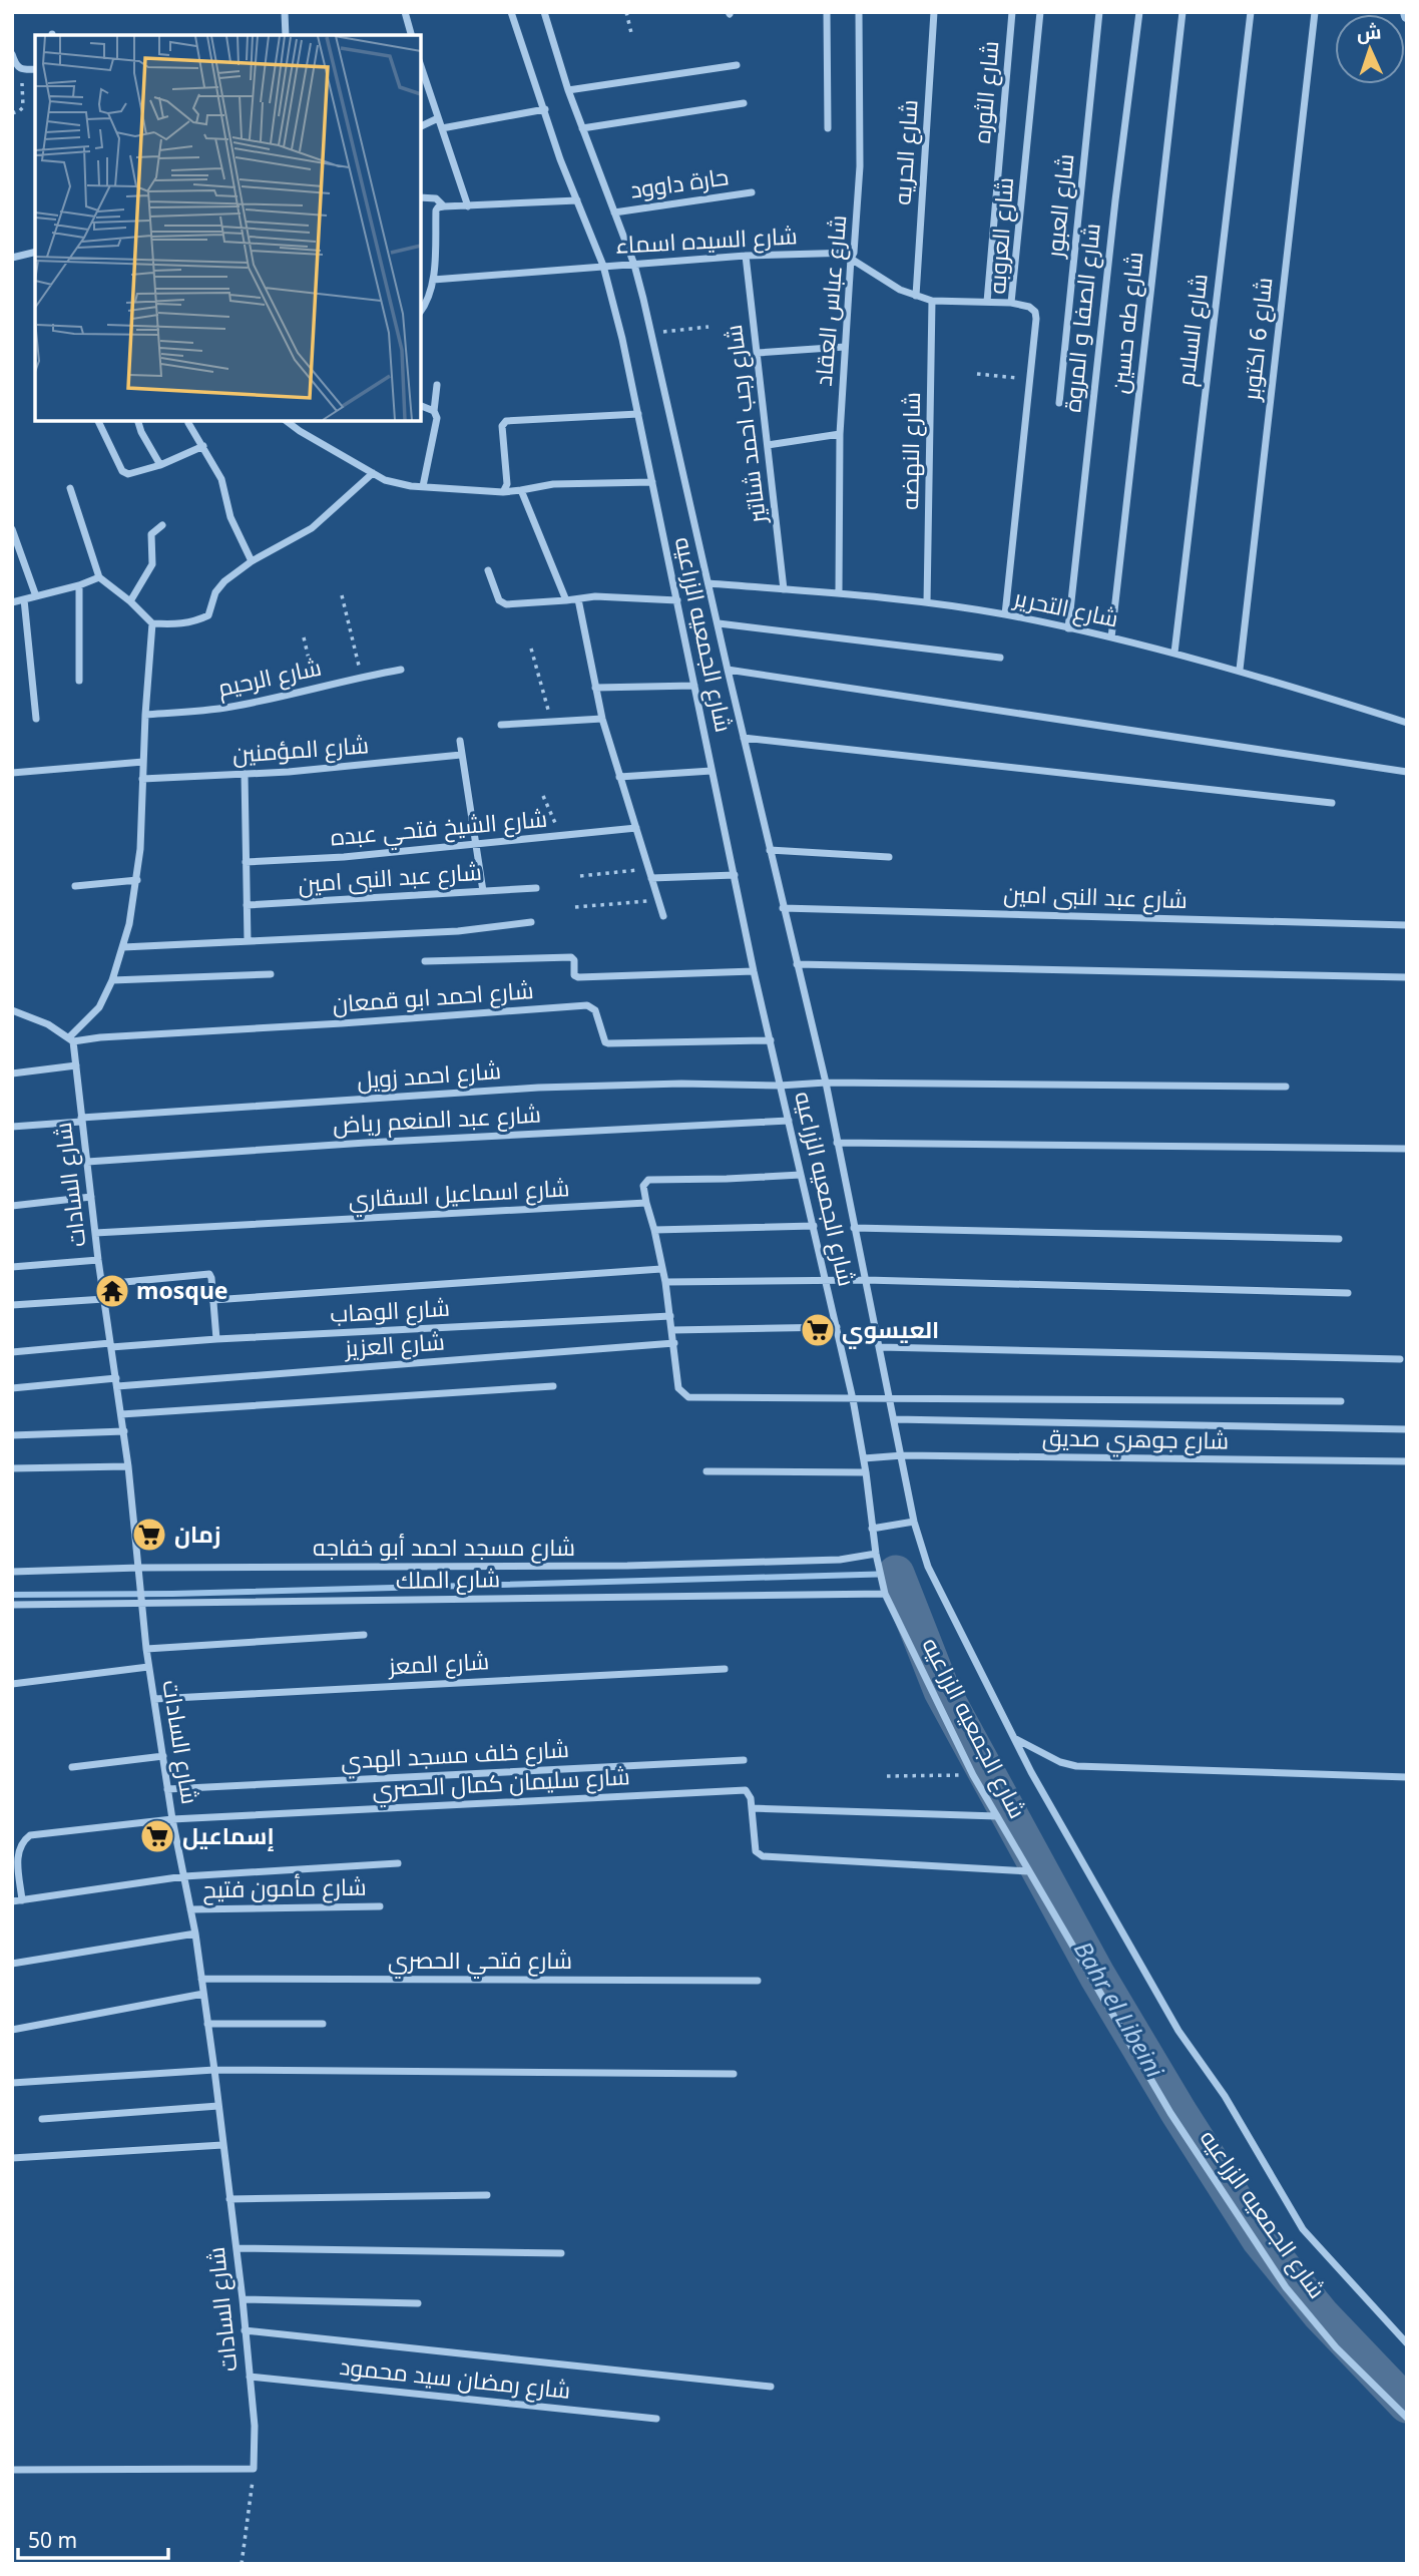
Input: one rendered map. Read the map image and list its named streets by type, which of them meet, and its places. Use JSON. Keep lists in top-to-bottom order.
{
  "streets": {
    "street": [
      "شارع الثوره",
      "شارع الحريه",
      "حارة داوود",
      "شارع العبور",
      "شارع العروبه",
      "شارع السيده اسماء",
      "شارع عباس العقاد",
      "شارع الصفا و المروة",
      "شارع طه حسين",
      "شارع السلام",
      "شارع 6 اكتوبر",
      "شارع رجب احمد شناتير",
      "شارع النهضه",
      "شارع التحرير",
      "شارع الجمعيه الزراعيه",
      "شارع الرحيم",
      "شارع المؤمنين",
      "شارع الشيخ فتحي عبده",
      "شارع عبد النبى امين",
      "شارع احمد ابو قمعان",
      "شارع احمد زويل",
      "شارع عبد المنعم رياض",
      "شارع السادات",
      "شارع اسماعيل السقاري",
      "شارع الوهاب",
      "شارع العزيز",
      "شارع جوهري صديق",
      "شارع مسجد احمد أبو خفاجه",
      "شارع الملك",
      "شارع المعز",
      "شارع خلف مسجد الهدي",
      "شارع سليمان كمال الحصري",
      "شارع مأمون فتيح",
      "شارع فتحي الحصري",
      "شارع رمضان سيد محمود"
    ]
  },
  "crossings": [
    ["حارة داوود", "شارع الجمعيه الزراعيه"],
    ["شارع العروبه", "شارع التحرير"],
    ["شارع السيده اسماء", "شارع عباس العقاد"],
    ["شارع السيده اسماء", "شارع رجب احمد شناتير"],
    ["شارع السيده اسماء", "شارع الجمعيه الزراعيه"],
    ["شارع عباس العقاد", "شارع التحرير"],
    ["شارع الصفا و المروة", "شارع التحرير"],
    ["شارع طه حسين", "شارع التحرير"],
    ["شارع السلام", "شارع التحرير"],
    ["شارع 6 اكتوبر", "شارع التحرير"],
    ["شارع رجب احمد شناتير", "شارع التحرير"],
    ["شارع النهضه", "شارع التحرير"],
    ["شارع التحرير", "شارع الجمعيه الزراعيه"],
    ["شارع الجمعيه الزراعيه", "شارع عبد النبى امين"],
    ["شارع الجمعيه الزراعيه", "شارع احمد ابو قمعان"],
    ["شارع الجمعيه الزراعيه", "شارع احمد زويل"],
    ["شارع الجمعيه الزراعيه", "شارع عبد المنعم رياض"],
    ["شارع الجمعيه الزراعيه", "شارع جوهري صديق"],
    ["شارع الجمعيه الزراعيه", "شارع مسجد احمد أبو خفاجه"],
    ["شارع الجمعيه الزراعيه", "شارع الملك"],
    ["شارع احمد ابو قمعان", "شارع السادات"],
    ["شارع احمد زويل", "شارع السادات"],
    ["شارع عبد المنعم رياض", "شارع السادات"],
    ["شارع السادات", "شارع اسماعيل السقاري"],
    ["شارع السادات", "شارع الوهاب"],
    ["شارع السادات", "شارع العزيز"],
    ["شارع السادات", "شارع مسجد احمد أبو خفاجه"],
    ["شارع السادات", "شارع الملك"],
    ["شارع السادات", "شارع المعز"],
    ["شارع السادات", "شارع خلف مسجد الهدي"],
    ["شارع السادات", "شارع سليمان كمال الحصري"],
    ["شارع السادات", "شارع مأمون فتيح"],
    ["شارع السادات", "شارع فتحي الحصري"],
    ["شارع السادات", "شارع رمضان سيد محمود"]
  ],
  "water": ["Bahr el Libeini"],
  "places": {
    "temple": ["mosque"],
    "supermarket": ["العيسوي", "زمان", "إسماعيل"]
  },
  "scale_bar": "50 m",
  "north": "top"
}
